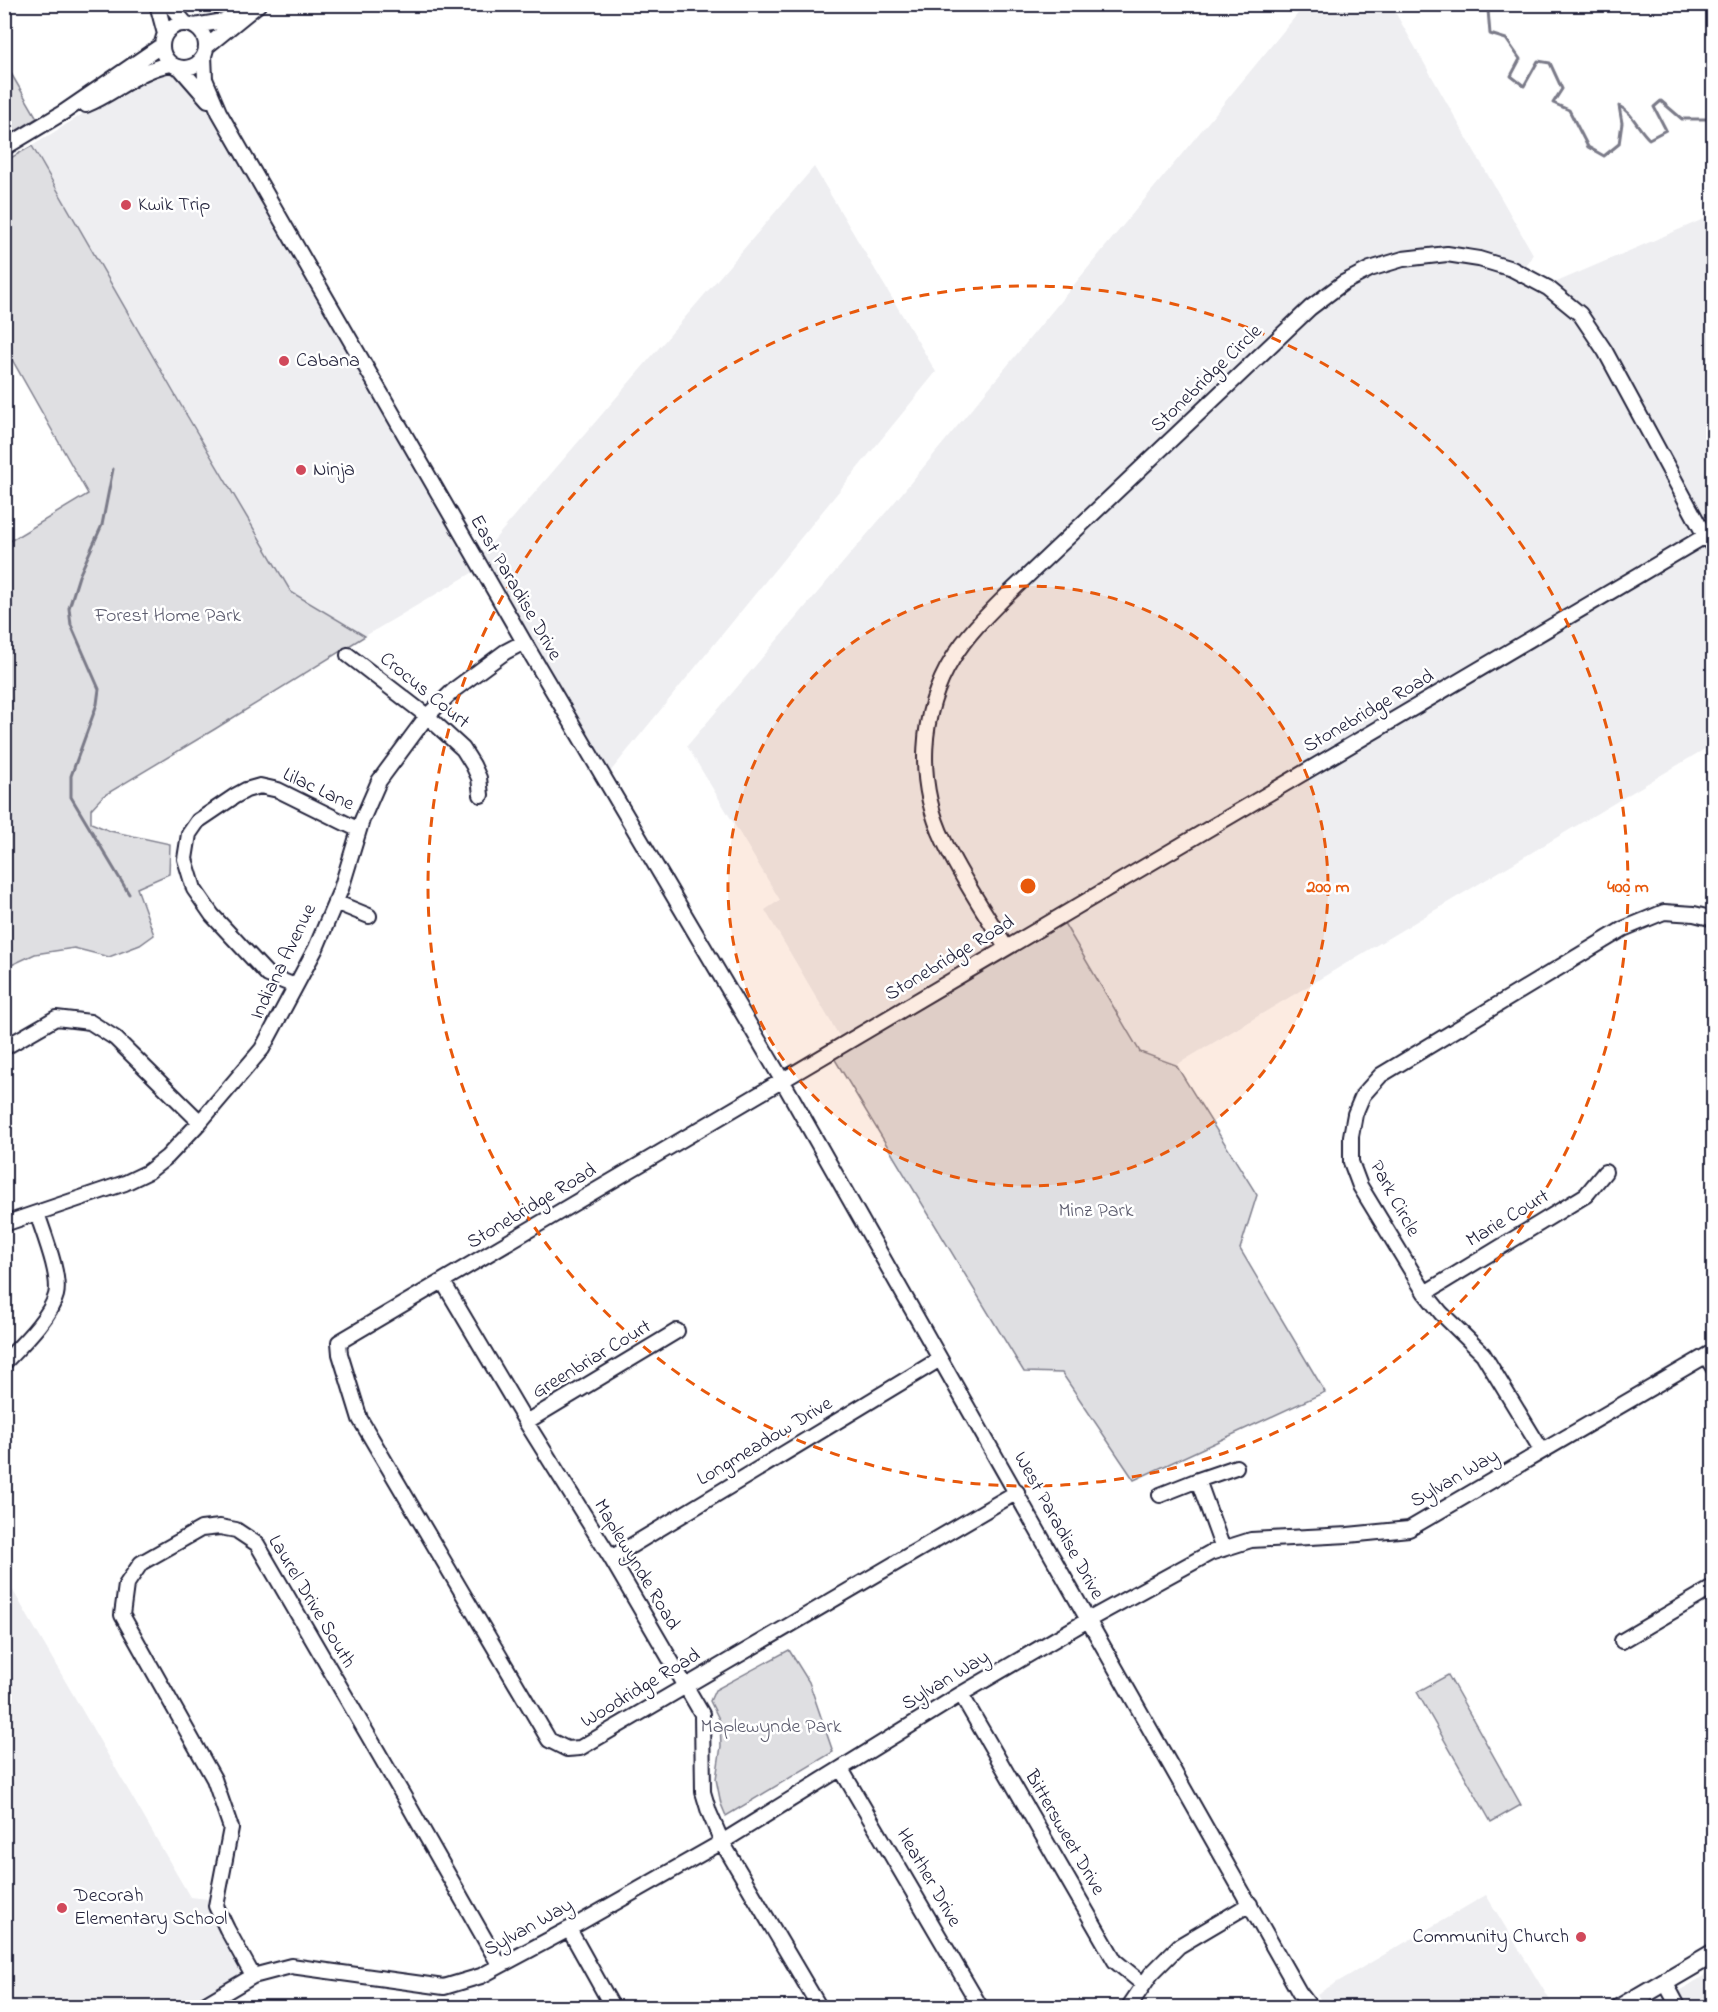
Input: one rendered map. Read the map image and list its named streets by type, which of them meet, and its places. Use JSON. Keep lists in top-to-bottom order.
{
  "streets": {
    "street": [
      "Stonebridge Circle",
      "East Paradise Drive",
      "Crocus Court",
      "Stonebridge Road",
      "Lilac Lane",
      "Indiana Avenue",
      "Park Circle",
      "Marie Court",
      "Greenbriar Court",
      "Longmeadow Drive",
      "Sylvan Way",
      "West Paradise Drive",
      "Maplewynde Road",
      "Laurel Drive South",
      "Woodridge Road",
      "Bittersweet Drive",
      "Heather Drive"
    ]
  },
  "crossings": [
    ["Stonebridge Circle", "Stonebridge Road"],
    ["East Paradise Drive", "Stonebridge Road"],
    ["East Paradise Drive", "Indiana Avenue"],
    ["East Paradise Drive", "West Paradise Drive"],
    ["Crocus Court", "Indiana Avenue"],
    ["Stonebridge Road", "West Paradise Drive"],
    ["Stonebridge Road", "Maplewynde Road"],
    ["Stonebridge Road", "Woodridge Road"],
    ["Lilac Lane", "Indiana Avenue"],
    ["Park Circle", "Marie Court"],
    ["Park Circle", "Sylvan Way"],
    ["Greenbriar Court", "Maplewynde Road"],
    ["Longmeadow Drive", "West Paradise Drive"],
    ["Longmeadow Drive", "Maplewynde Road"],
    ["Sylvan Way", "West Paradise Drive"],
    ["Sylvan Way", "Maplewynde Road"],
    ["Sylvan Way", "Laurel Drive South"],
    ["Sylvan Way", "Bittersweet Drive"],
    ["Sylvan Way", "Heather Drive"],
    ["West Paradise Drive", "Woodridge Road"],
    ["Maplewynde Road", "Woodridge Road"]
  ],
  "parks": ["Forest Home Park", "Minz Park", "Maplewynde Park"],
  "places": [
    "Kwik Trip",
    "Cabana",
    "Ninja",
    "Decorah Elementary School",
    "Community Church"
  ],
  "rings": ["200 m", "400 m"]
}
